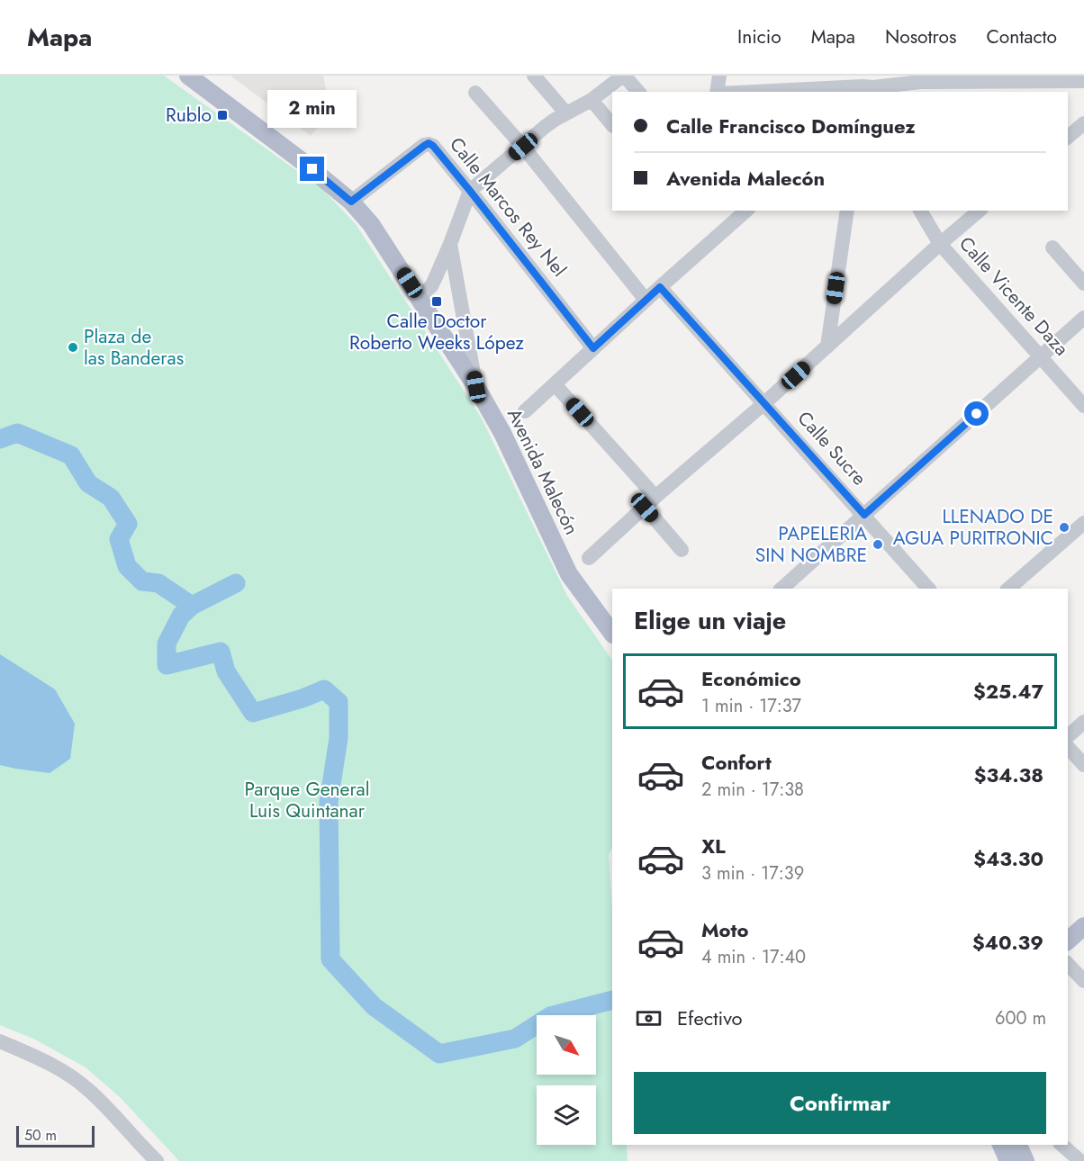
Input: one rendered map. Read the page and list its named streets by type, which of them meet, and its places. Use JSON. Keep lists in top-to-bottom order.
{
  "streets": {
    "main road": ["Avenida Malecón"],
    "street": ["Calle Marcos Rey Nel", "Calle Vicente Daza", "Calle Sucre"]
  },
  "crossings": [
    ["Calle Marcos Rey Nel", "Avenida Malecón"]
  ],
  "parks": ["Parque General Luis Quintanar"],
  "places": {
    "transit": ["Rublo", "Calle Doctor Roberto Weeks López"],
    "other": ["Plaza de las Banderas", "LLENADO DE AGUA PURITRONIC", "PAPELERIA SIN NOMBRE"]
  },
  "scale_bar": "50 m",
  "north": "bottom right",
  "page": {
    "header": "Mapa",
    "nav": [
      "Inicio",
      "Mapa",
      "Nosotros",
      "Contacto"
    ],
    "bubble": "2 min",
    "banner": ["Calle Francisco Domínguez", "Avenida Malecón"],
    "heading": "Elige un viaje",
    "list": [
      {
        "name": "Económico",
        "note": "1 min · 17:37",
        "value": "$25.47"
      },
      {
        "name": "Confort",
        "note": "2 min · 17:38",
        "value": "$34.38"
      },
      {
        "name": "XL",
        "note": "3 min · 17:39",
        "value": "$43.30"
      },
      {
        "name": "Moto",
        "note": "4 min · 17:40",
        "value": "$40.39"
      }
    ],
    "pay": ["Efectivo", "600 m"],
    "buttons": "Confirmar",
    "scale": "50 m"
  }
}
